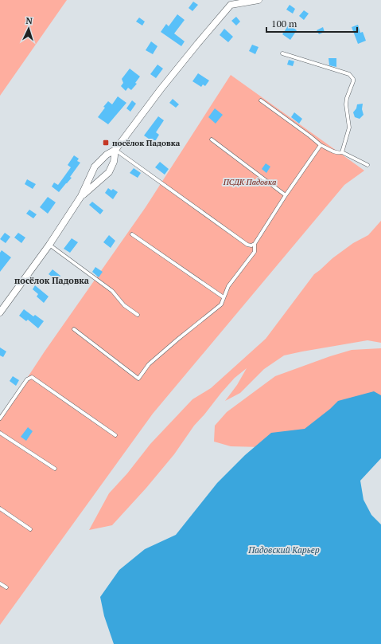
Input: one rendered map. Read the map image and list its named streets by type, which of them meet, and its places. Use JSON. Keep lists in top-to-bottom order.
{
  "districts": ["посёлок Падовка"],
  "water": ["Падовский Карьер"],
  "parks": ["ПСДК Падовка"],
  "places": {
    "transit": ["посёлок Падовка"]
  },
  "scale_bar": "100 m",
  "north": "top"
}
